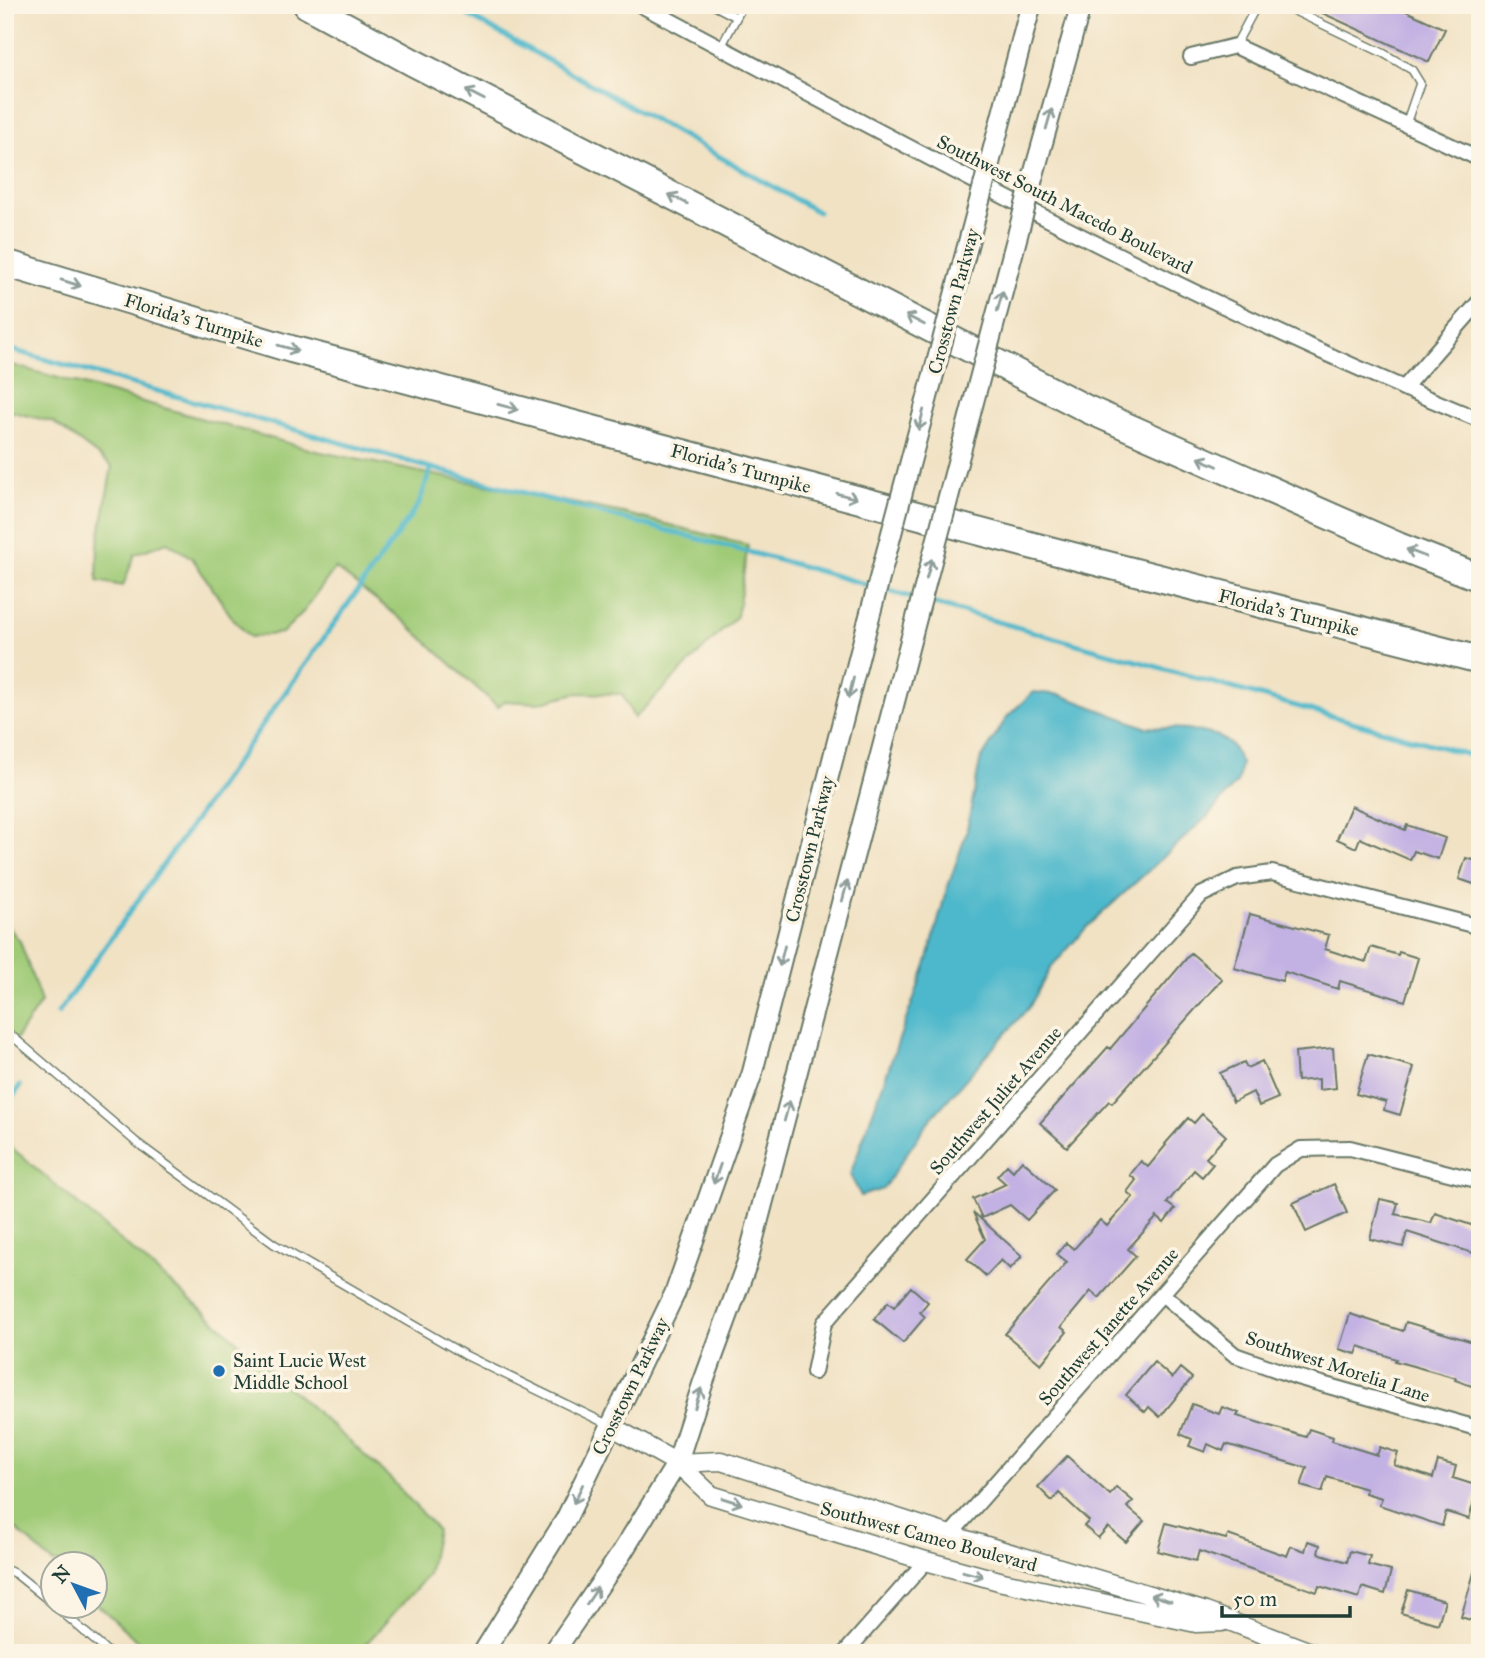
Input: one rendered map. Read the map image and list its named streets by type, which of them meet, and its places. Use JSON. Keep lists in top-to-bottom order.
{
  "streets": {
    "highway": ["Florida's Turnpike"],
    "main road": ["Crosstown Parkway"],
    "street": [
      "Southwest South Macedo Boulevard",
      "Southwest Juliet Avenue",
      "Southwest Janette Avenue",
      "Southwest Morelia Lane",
      "Southwest Cameo Boulevard"
    ]
  },
  "crossings": [
    ["Crosstown Parkway", "Southwest Cameo Boulevard"],
    ["Southwest Janette Avenue", "Southwest Morelia Lane"],
    ["Southwest Janette Avenue", "Southwest Cameo Boulevard"]
  ],
  "places": ["Saint Lucie West Middle School"],
  "scale_bar": "50 m",
  "north": "top left"
}
